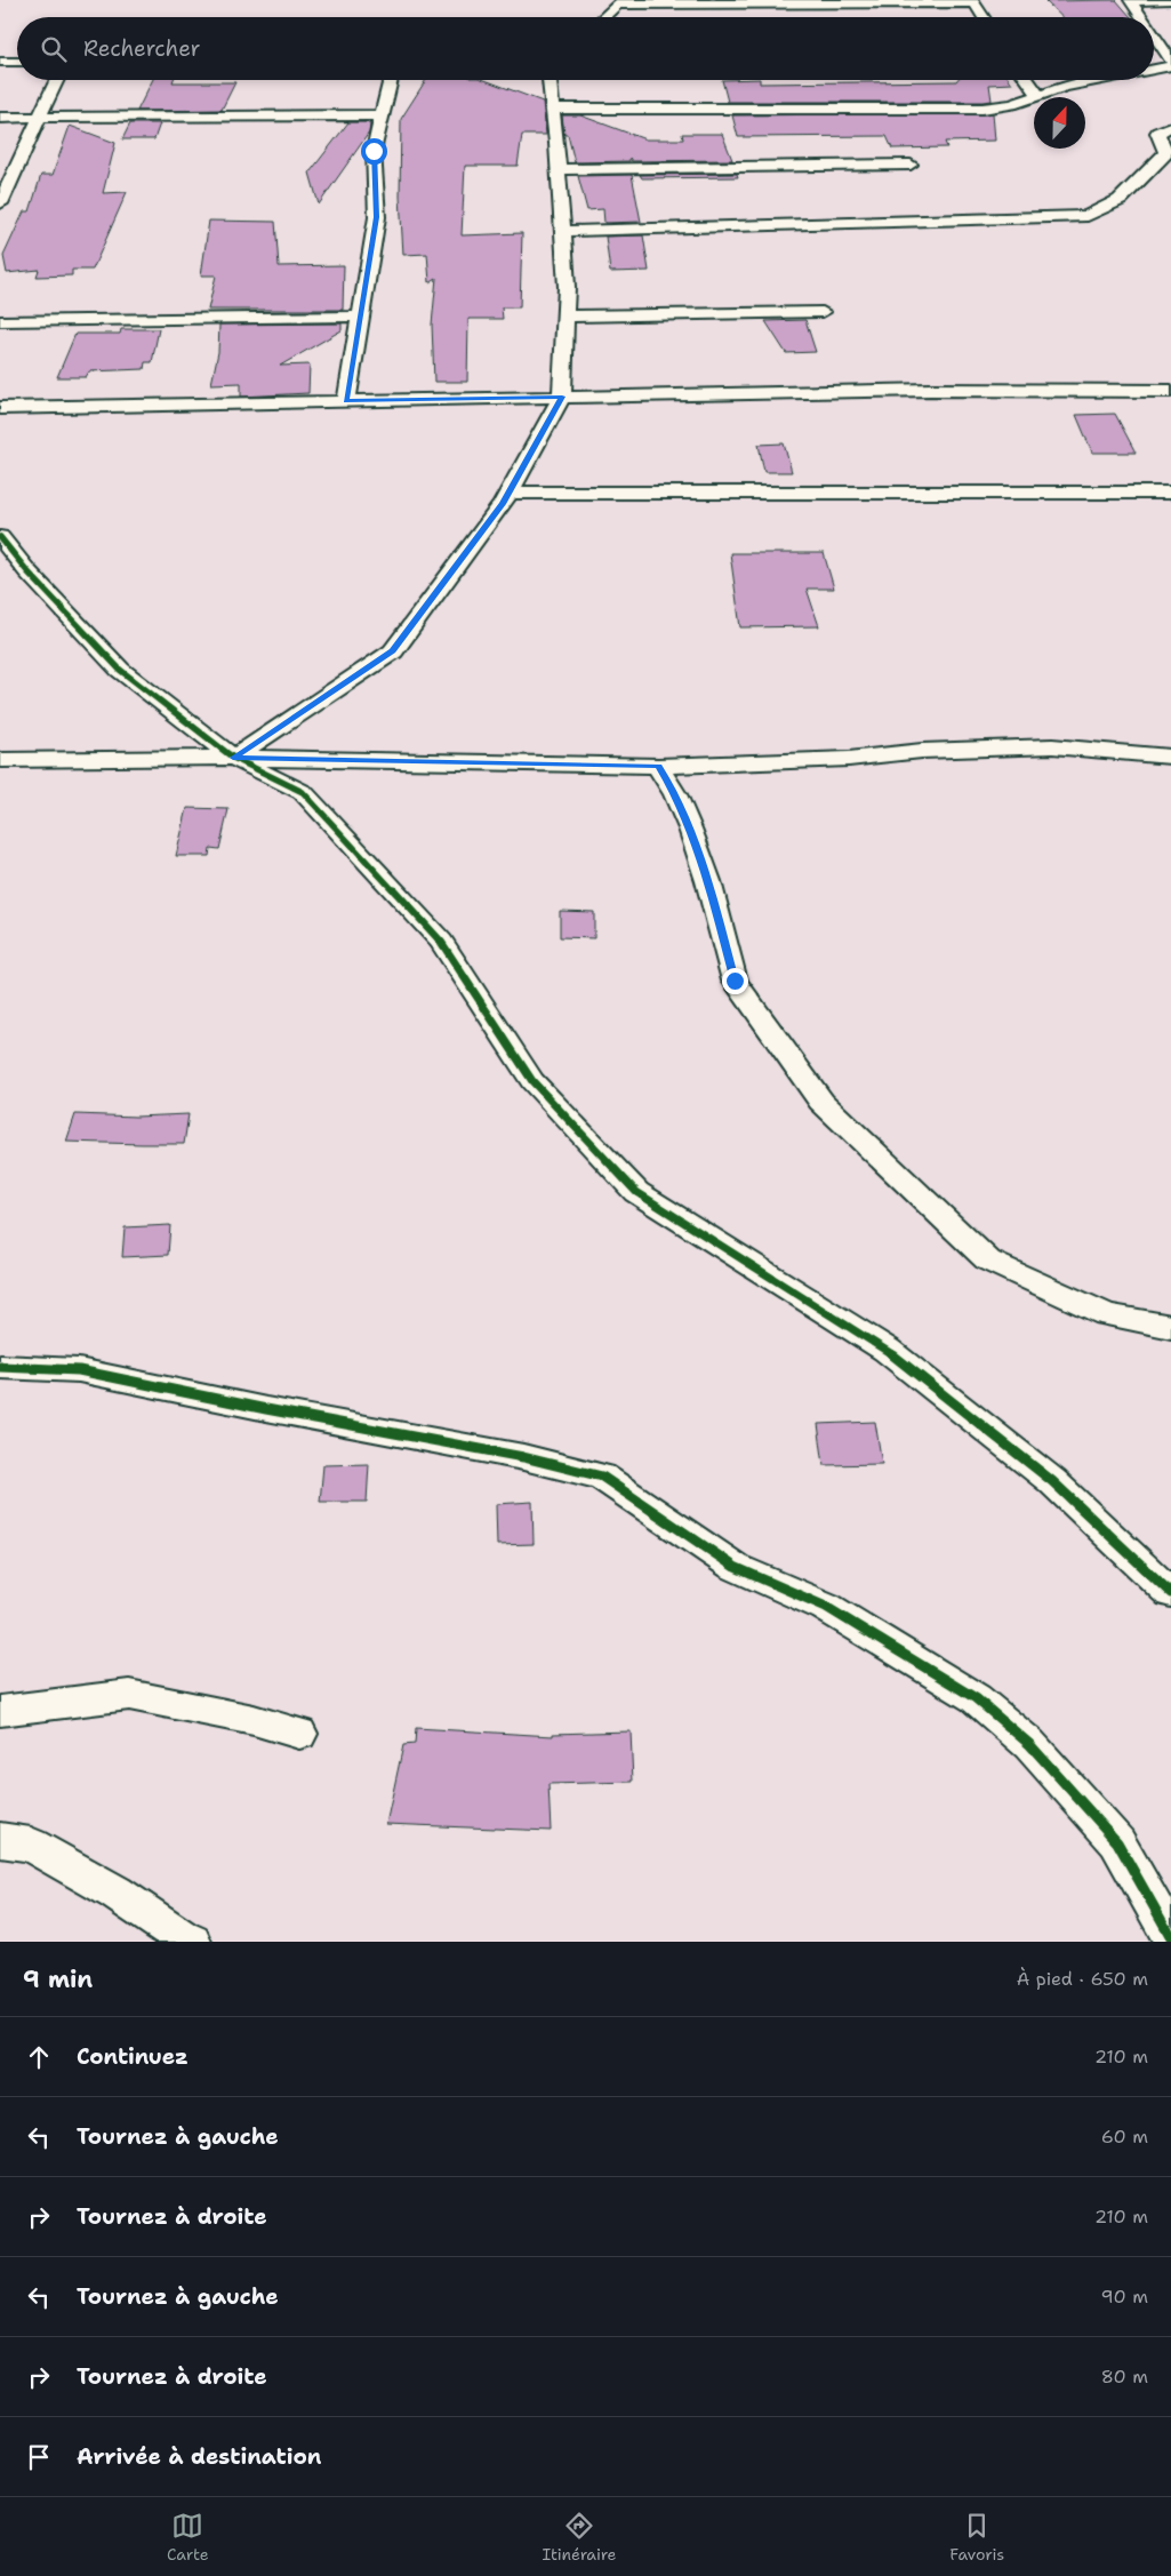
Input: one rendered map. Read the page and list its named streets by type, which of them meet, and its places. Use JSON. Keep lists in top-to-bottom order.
{
  "north": "top",
  "page": {
    "search": "Rechercher",
    "heading": ["9 min", "À pied · 650 m"],
    "list": [
      ["Continuez", "210 m"],
      ["Tournez à gauche", "60 m"],
      ["Tournez à droite", "210 m"],
      ["Tournez à gauche", "90 m"],
      ["Tournez à droite", "80 m"],
      "Arrivée à destination"
    ],
    "nav": ["Carte", "Itinéraire", "Favoris"]
  }
}
